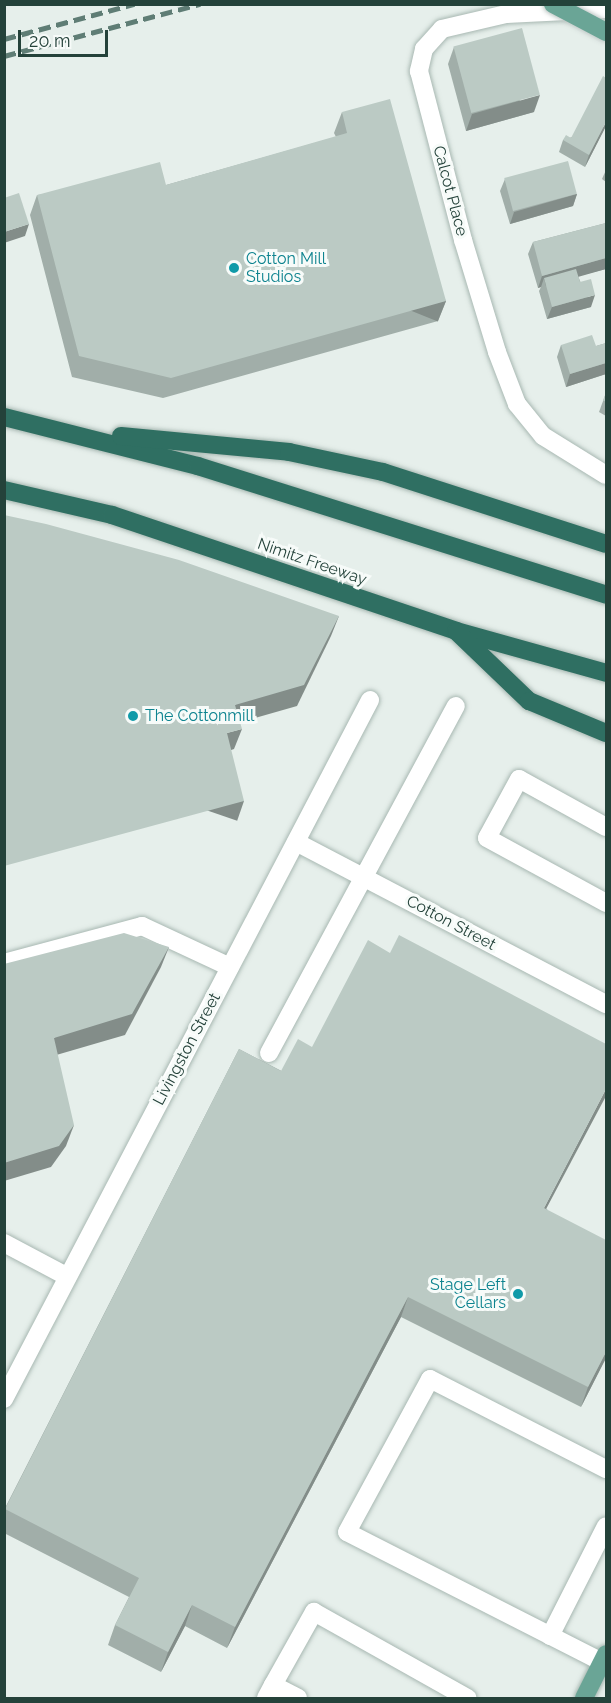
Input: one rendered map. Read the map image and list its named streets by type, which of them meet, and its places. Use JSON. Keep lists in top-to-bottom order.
{
  "streets": {
    "highway": ["Nimitz Freeway"],
    "street": ["Calcot Place", "Cotton Street", "Livingston Street"]
  },
  "crossings": [
    ["Cotton Street", "Livingston Street"]
  ],
  "places": ["Cotton Mill Studios", "The Cottonmill", "Stage Left Cellars"],
  "scale_bar": "20 m"
}
